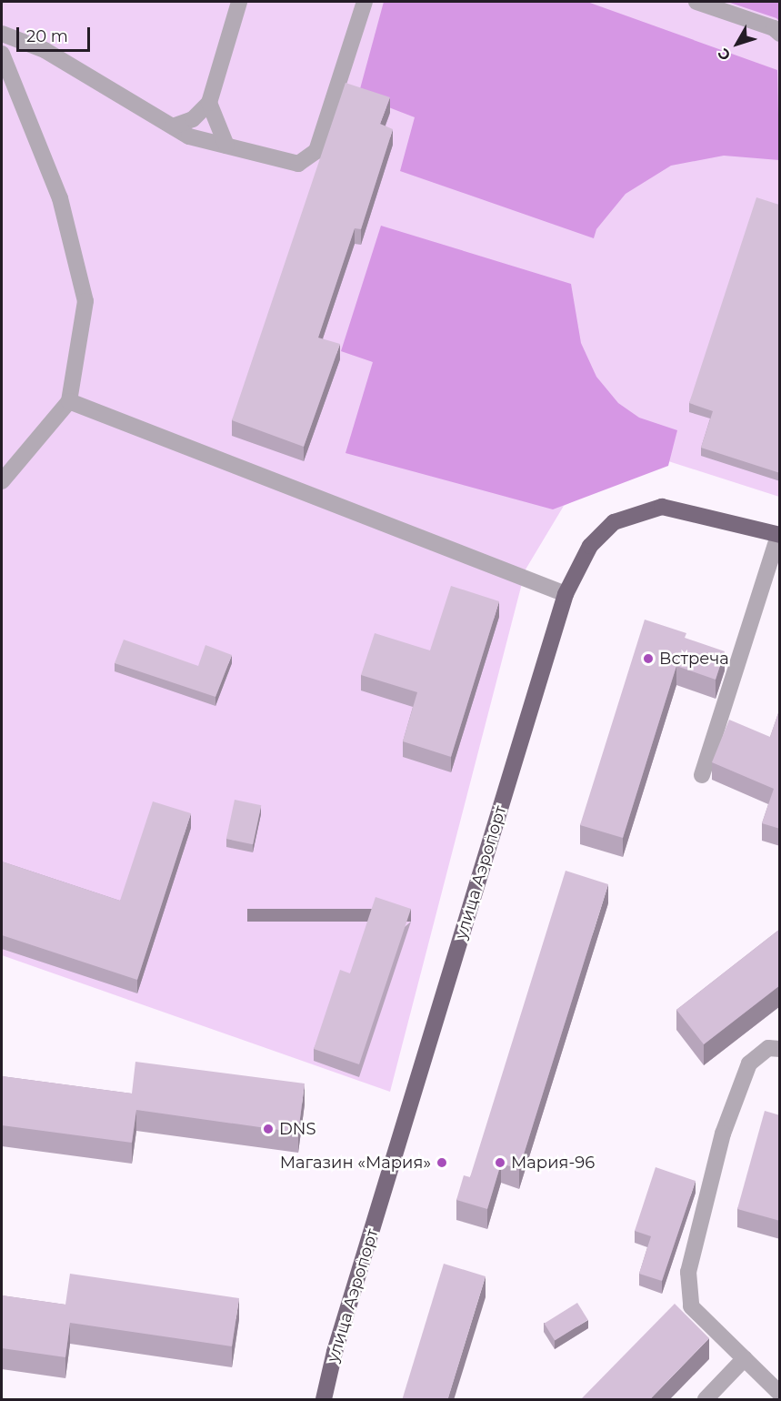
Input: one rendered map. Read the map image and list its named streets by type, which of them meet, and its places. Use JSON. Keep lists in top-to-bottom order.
{
  "streets": {
    "main road": ["улица Аэропорт"]
  },
  "places": [
    "Встреча",
    "DNS",
    "Магазин «Мария»",
    "Мария-96"
  ],
  "scale_bar": "20 m",
  "north": "bottom left"
}
